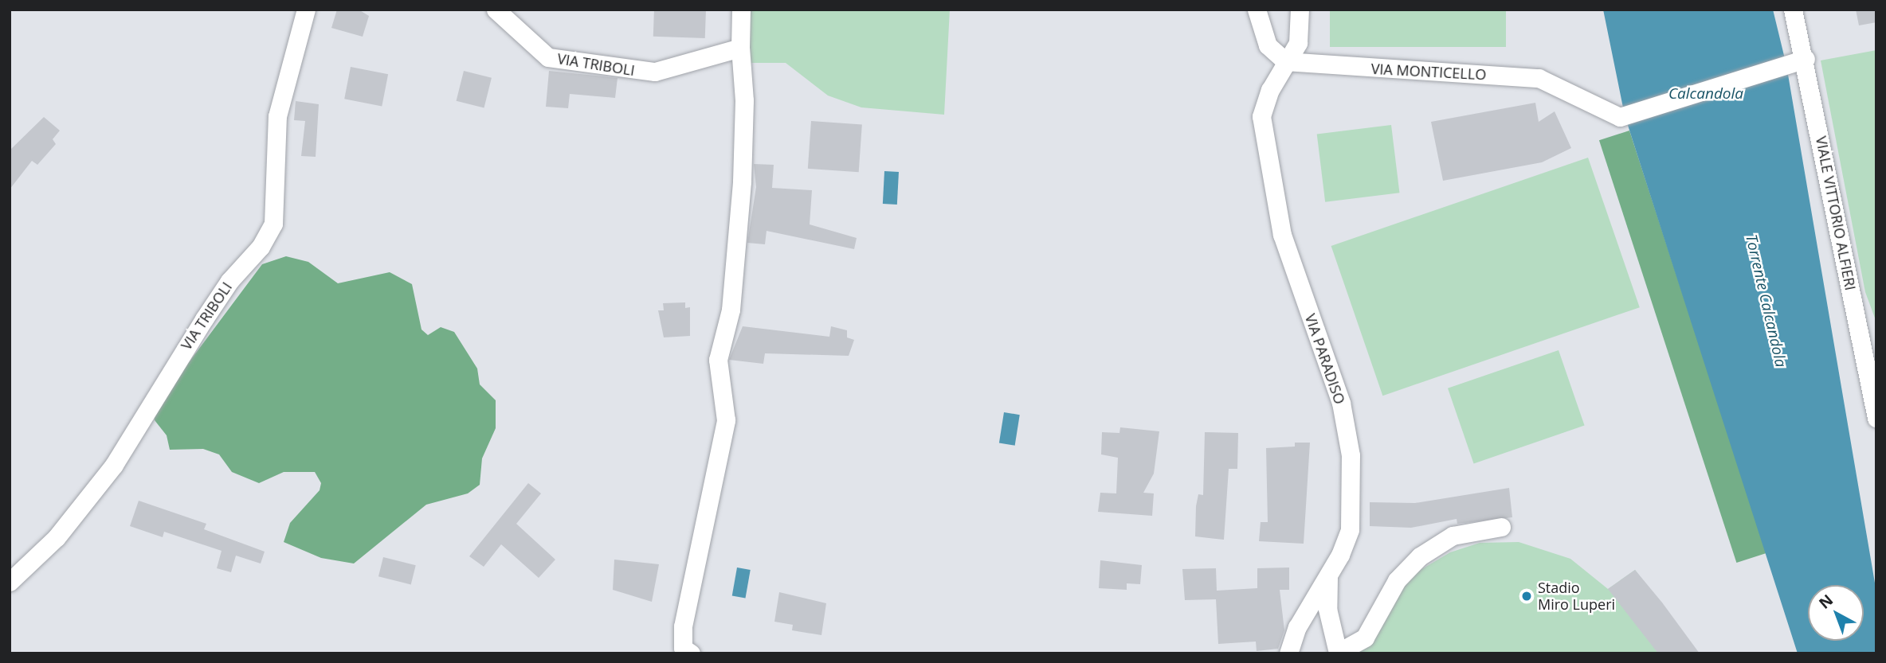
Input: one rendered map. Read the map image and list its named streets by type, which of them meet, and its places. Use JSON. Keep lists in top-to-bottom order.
{
  "streets": {
    "street": [
      "VIA TRIBOLI",
      "VIA MONTICELLO",
      "VIALE VITTORIO ALFIERI",
      "VIA PARADISO"
    ]
  },
  "crossings": [
    ["VIA MONTICELLO", "VIALE VITTORIO ALFIERI"],
    ["VIA MONTICELLO", "VIA PARADISO"]
  ],
  "water": ["Calcandola", "Torrente Calcandola"],
  "places": ["Stadio Miro Luperi"],
  "north": "top left"
}
